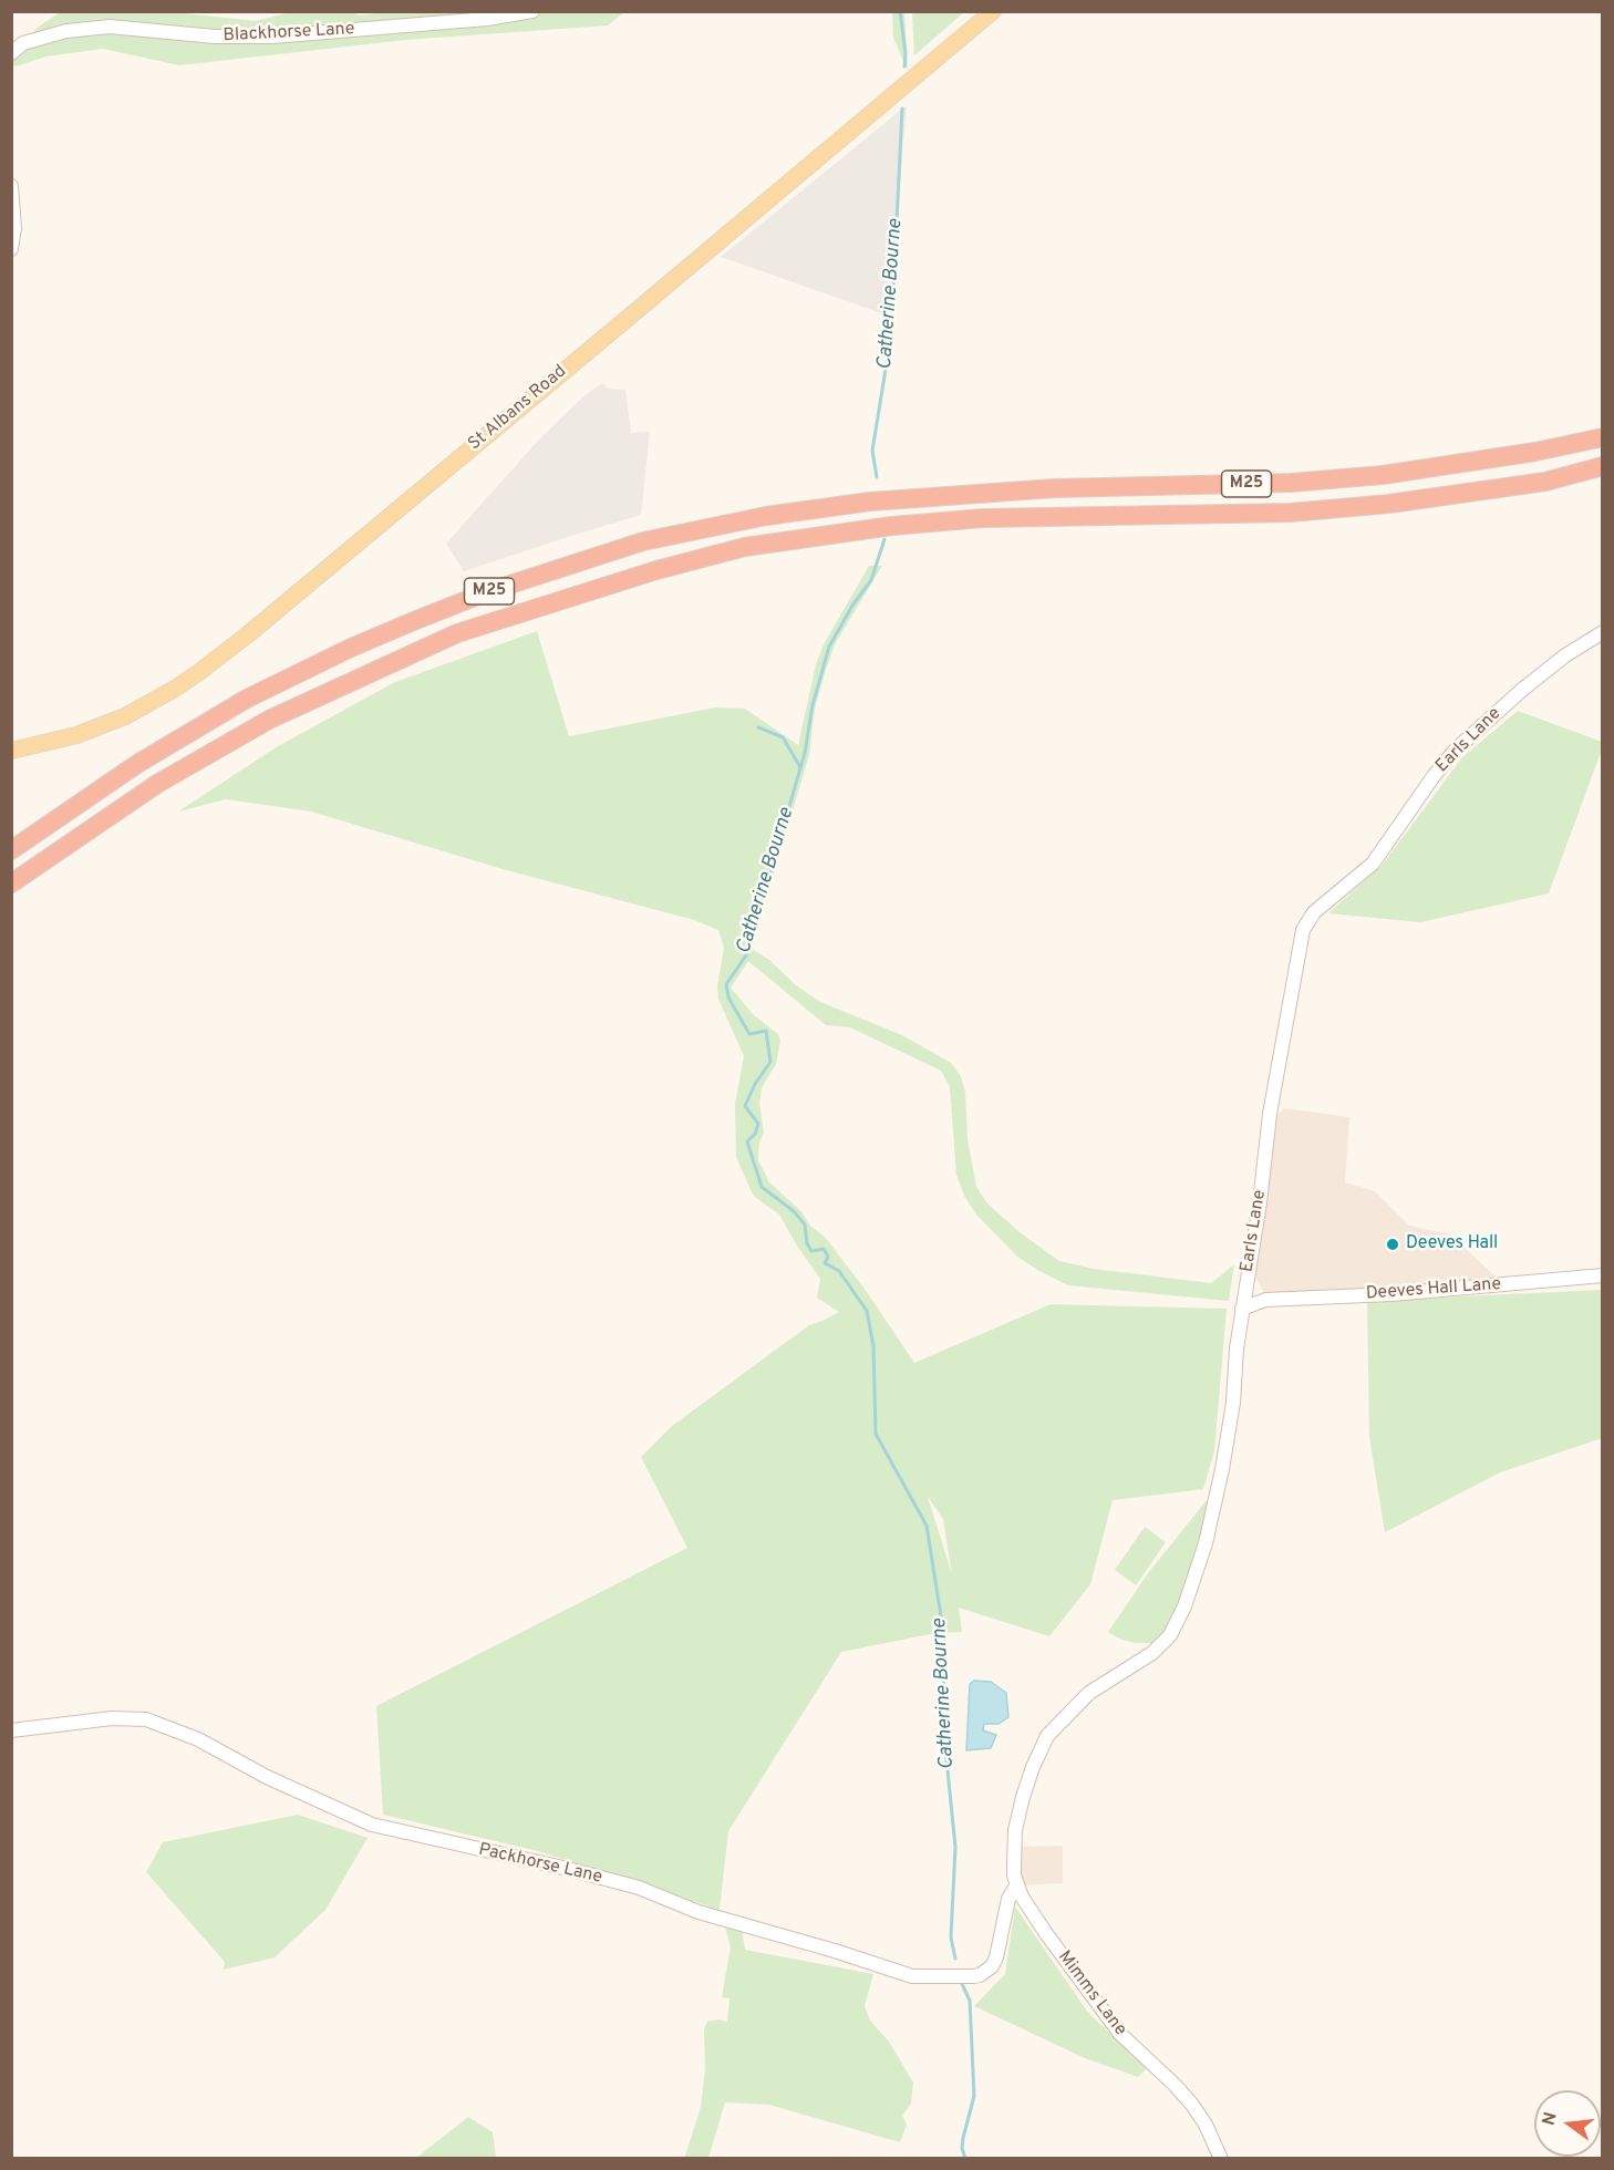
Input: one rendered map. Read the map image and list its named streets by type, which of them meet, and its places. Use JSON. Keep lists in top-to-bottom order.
{
  "streets": {
    "highway": ["M25"],
    "main road": ["St Albans Road"],
    "street": [
      "Blackhorse Lane",
      "Earls Lane",
      "Deeves Hall Lane",
      "Packhorse Lane",
      "Mimms Lane"
    ]
  },
  "crossings": [
    ["Earls Lane", "Deeves Hall Lane"],
    ["Earls Lane", "Packhorse Lane"],
    ["Earls Lane", "Mimms Lane"],
    ["Packhorse Lane", "Mimms Lane"]
  ],
  "water": ["Catherine Bourne"],
  "places": ["Deeves Hall"],
  "north": "left"
}
